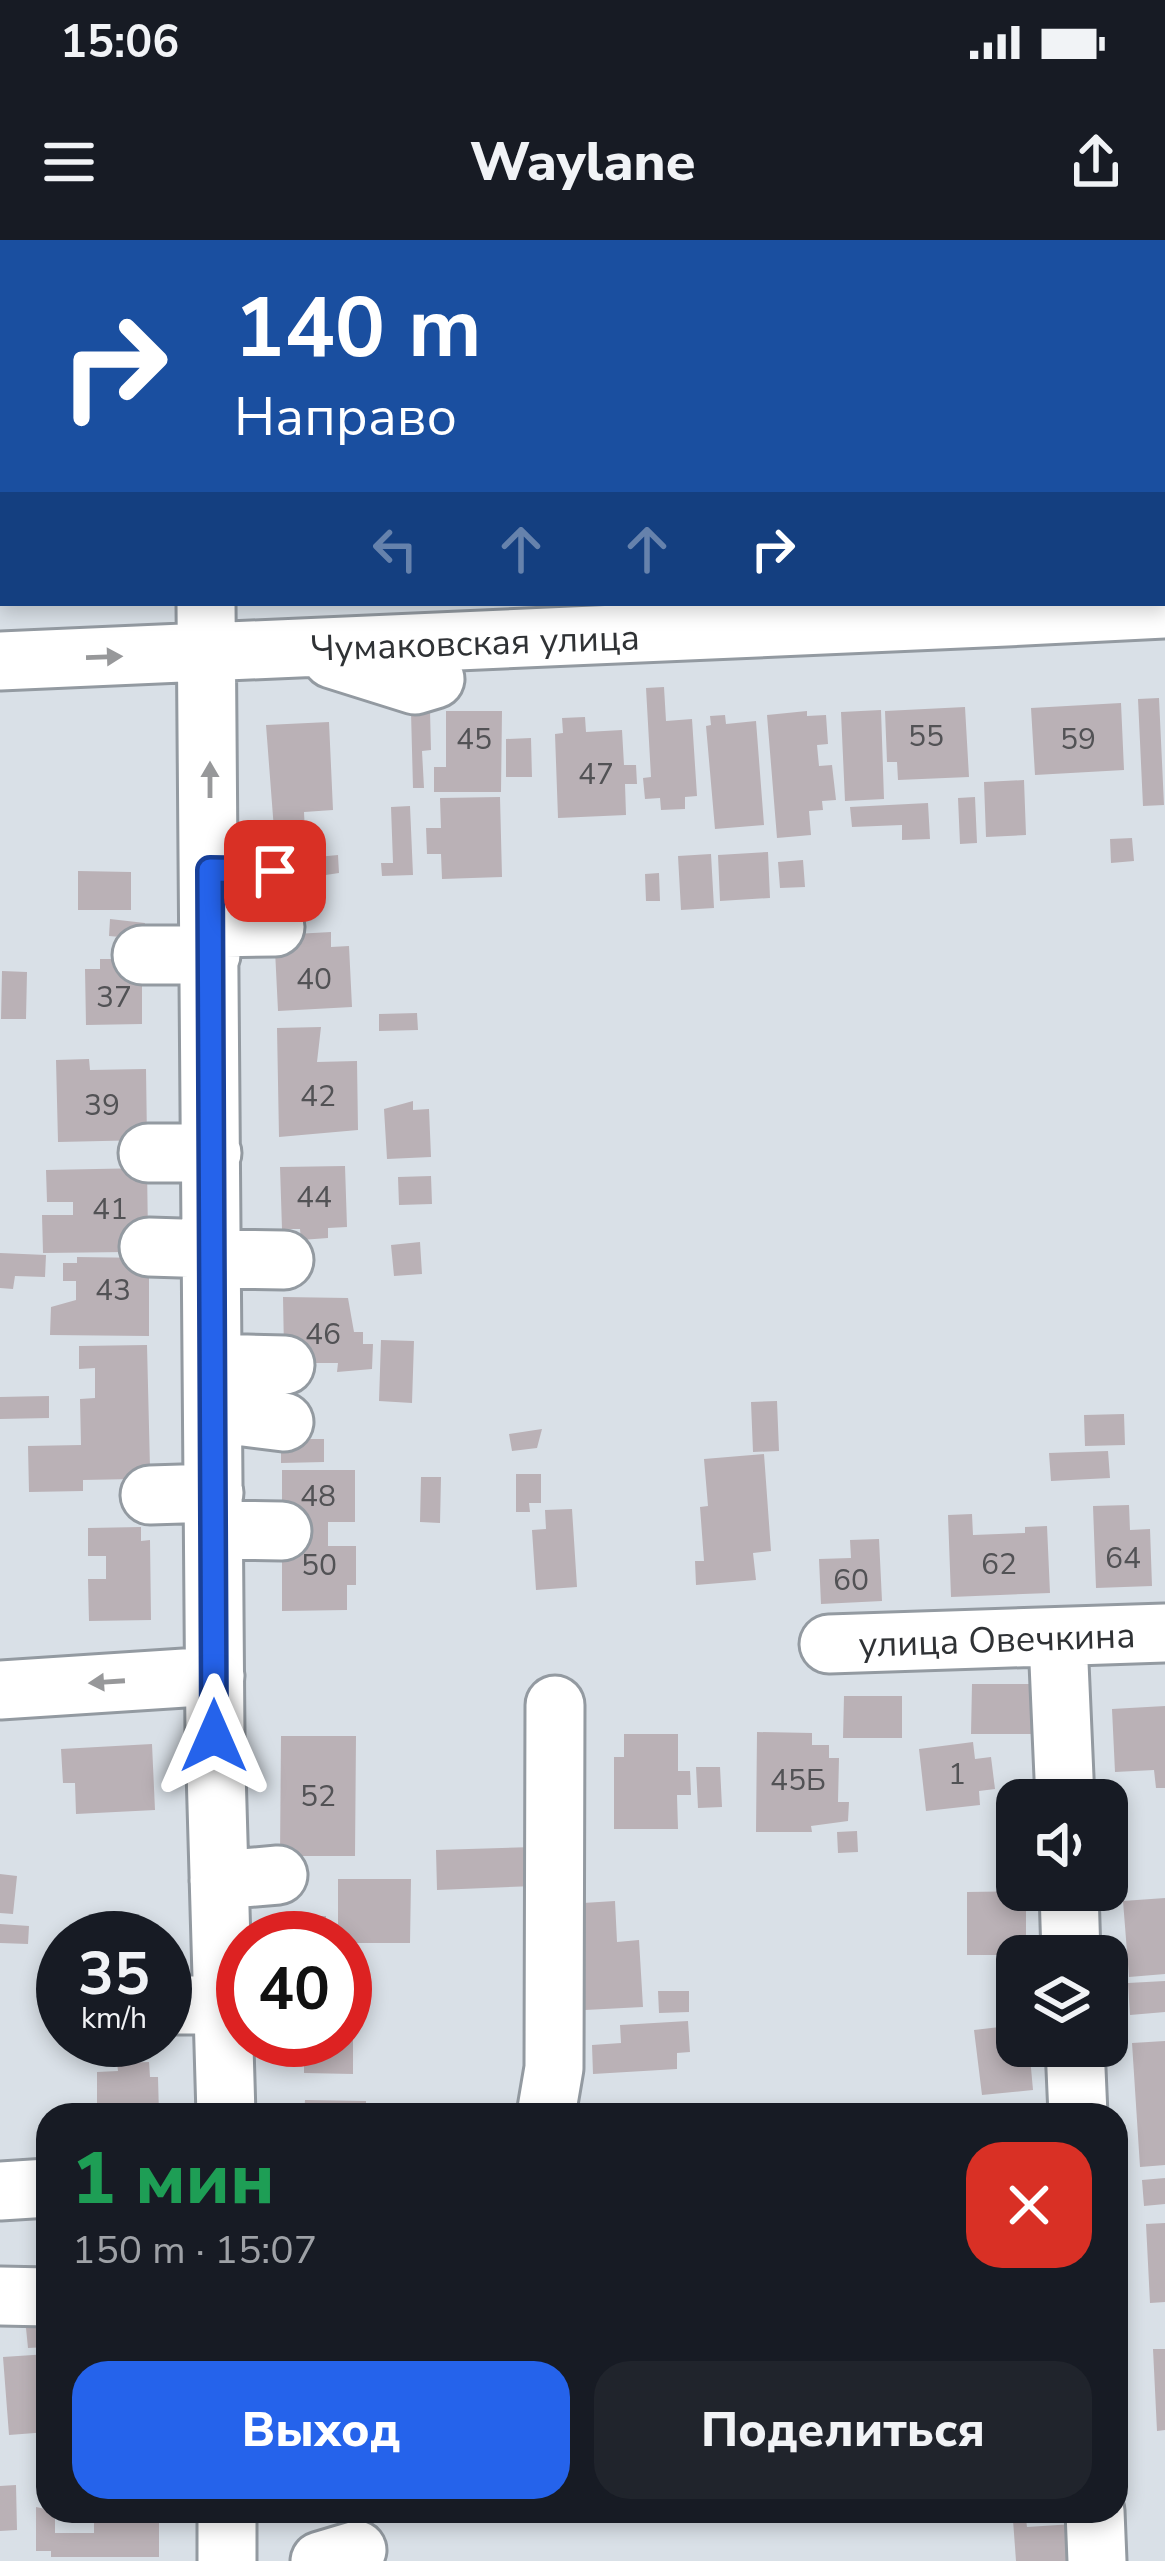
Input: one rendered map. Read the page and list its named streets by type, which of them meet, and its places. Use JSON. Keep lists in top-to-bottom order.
{
  "streets": {
    "street": ["Чумаковская улица", "улица Овечкина"]
  },
  "house_numbers": [
    "55",
    "45",
    "59",
    "47",
    "40",
    "37",
    "42",
    "39",
    "44",
    "41",
    "43",
    "46",
    "48",
    "64",
    "62",
    "50",
    "60",
    "1",
    "45Б",
    "52"
  ],
  "page": {
    "status": "15:06",
    "header": "Waylane",
    "turn": ["140 m", "Направо"],
    "speed": "35 km/h",
    "limit": "40",
    "heading": ["1 мин", "150 m · 15:07"],
    "buttons": ["Выход", "Поделиться"]
  }
}
